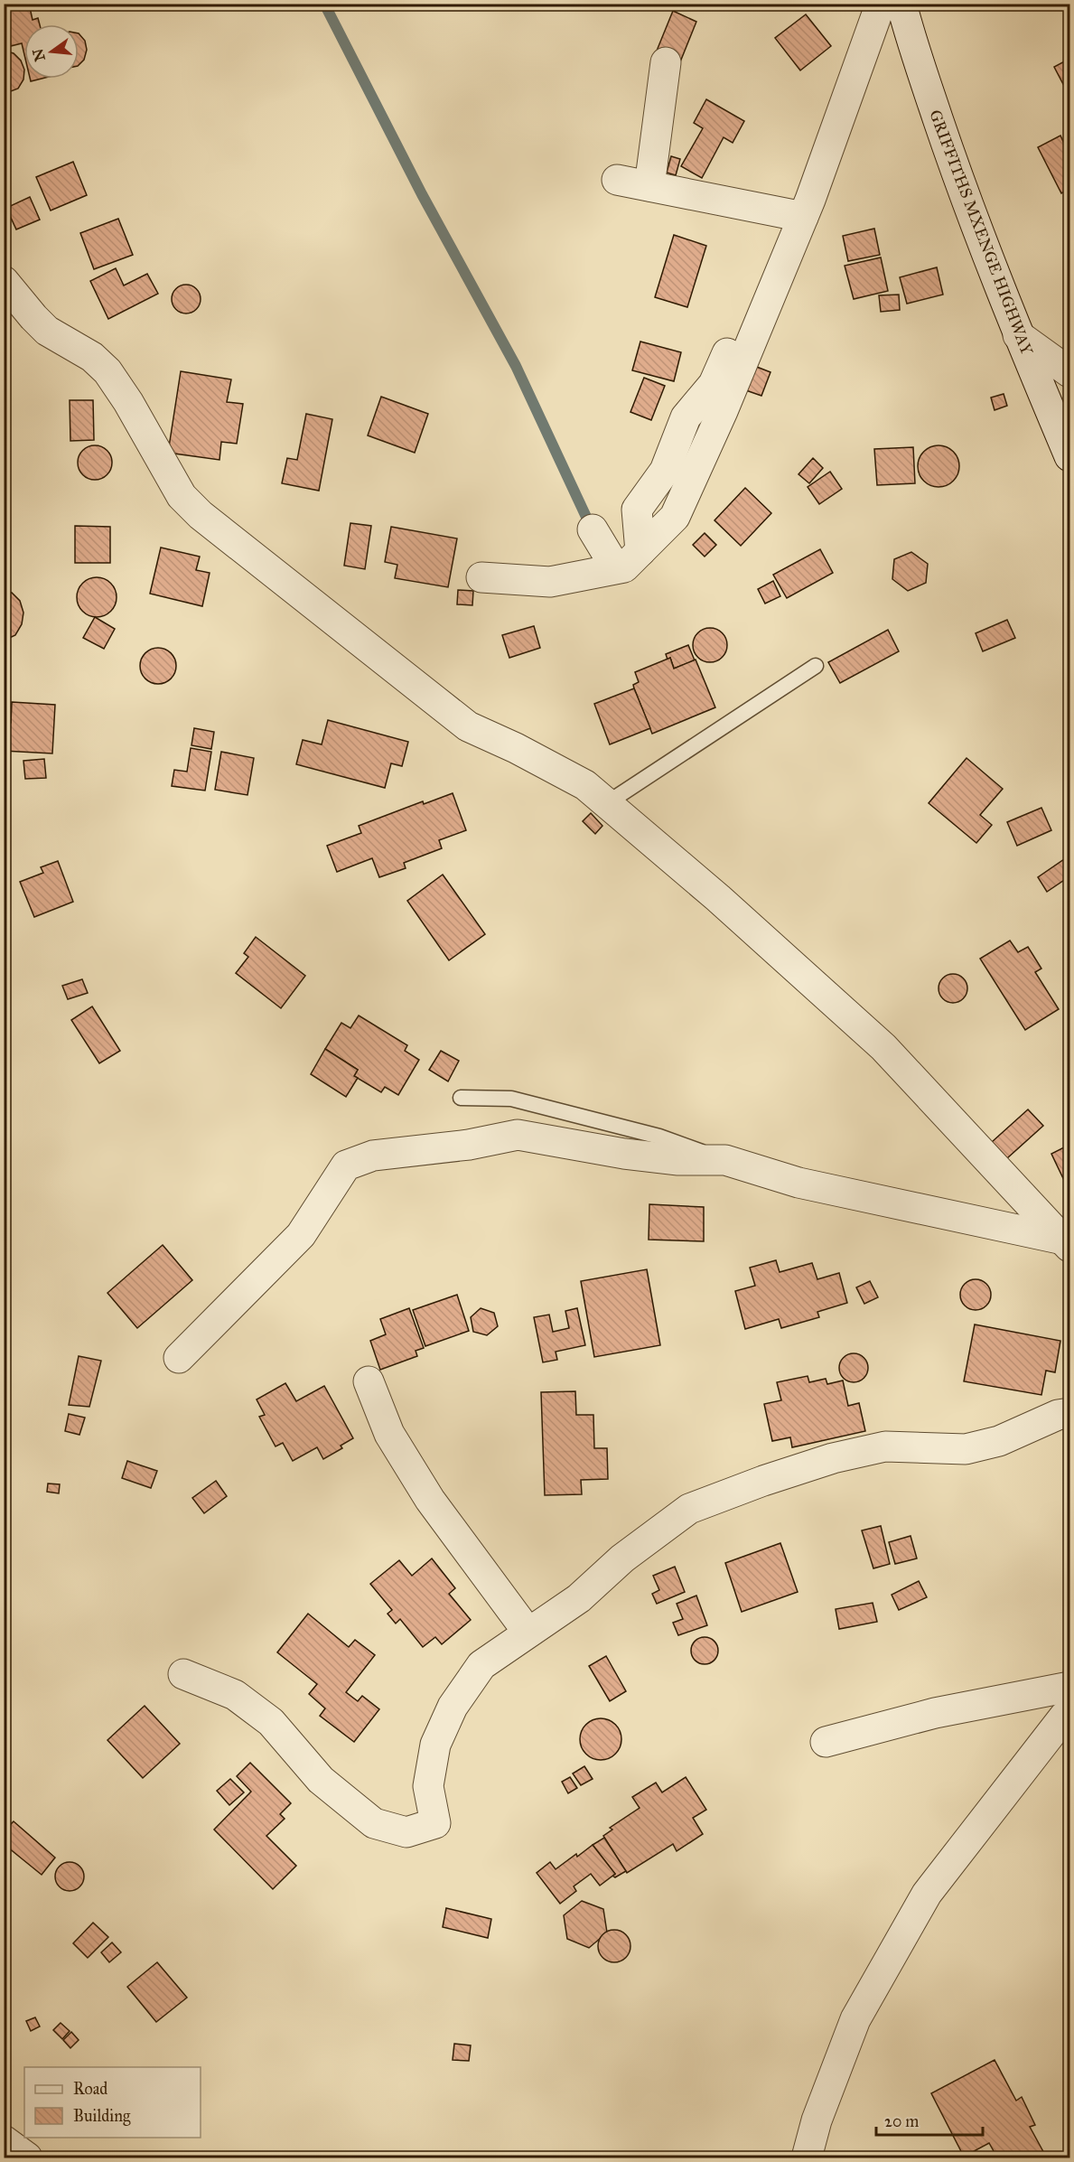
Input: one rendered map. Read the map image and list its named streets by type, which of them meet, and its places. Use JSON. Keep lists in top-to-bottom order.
{
  "streets": {
    "street": ["GRIFFITHS MXENGE HIGHWAY"]
  },
  "legend": ["Road", "Building"],
  "scale_bar": "20 m",
  "north": "left"
}
